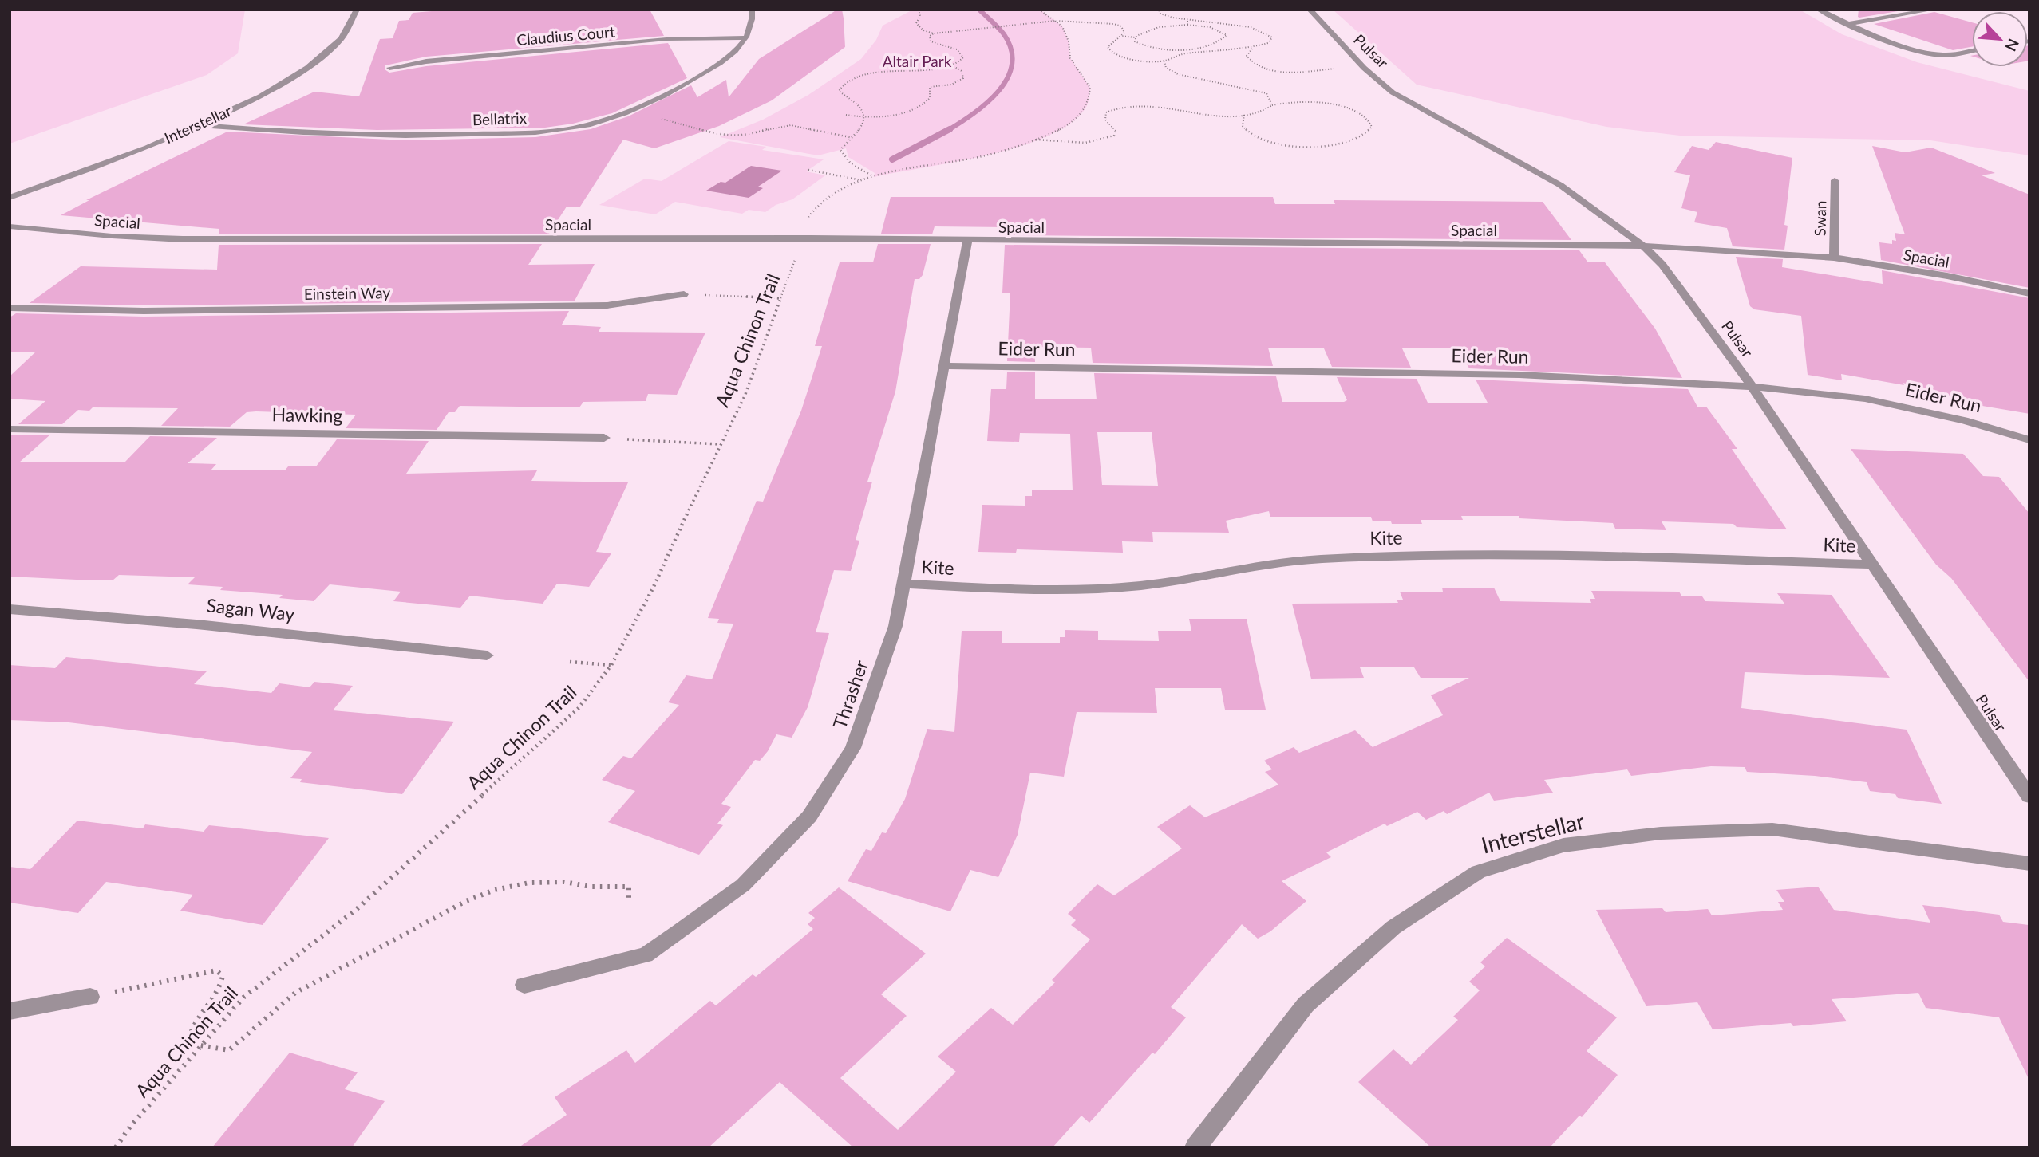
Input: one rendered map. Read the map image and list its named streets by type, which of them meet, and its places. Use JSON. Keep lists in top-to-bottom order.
{
  "streets": {
    "street": [
      "Claudius Court",
      "Pulsar",
      "Bellatrix",
      "Interstellar",
      "Swan",
      "Spacial",
      "Einstein Way",
      "Eider Run",
      "Hawking",
      "Kite",
      "Sagan Way",
      "Thrasher"
    ],
    "path": ["Aqua Chinon Trail"]
  },
  "crossings": [
    ["Claudius Court", "Bellatrix"],
    ["Pulsar", "Spacial"],
    ["Pulsar", "Eider Run"],
    ["Pulsar", "Kite"],
    ["Bellatrix", "Interstellar"],
    ["Swan", "Spacial"],
    ["Spacial", "Thrasher"],
    ["Eider Run", "Thrasher"],
    ["Kite", "Thrasher"]
  ],
  "parks": ["Altair Park"],
  "north": "bottom right"
}
